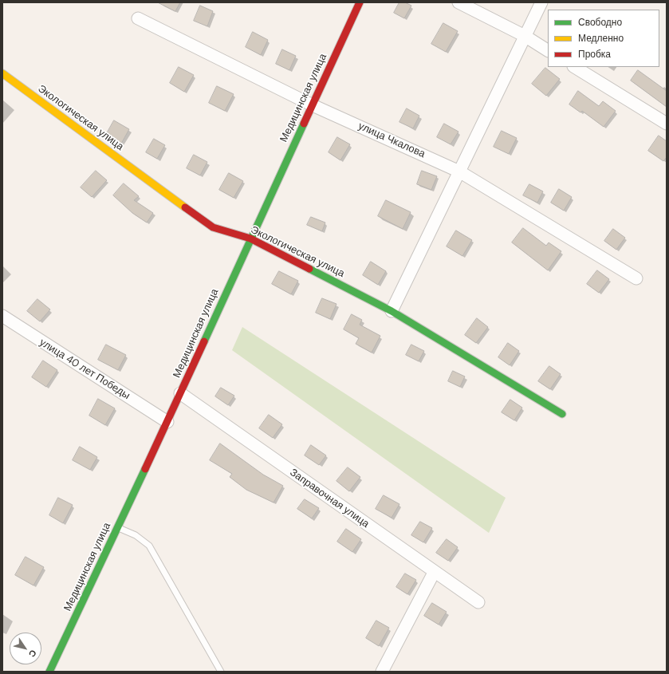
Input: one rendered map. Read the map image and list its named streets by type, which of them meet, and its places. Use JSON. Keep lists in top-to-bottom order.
{
  "streets": {
    "street": [
      "Медицинская улица",
      "Экологическая улица",
      "улица Чкалова",
      "улица 40 лет Победы",
      "Заправочная улица"
    ]
  },
  "crossings": [
    ["Медицинская улица", "Экологическая улица"],
    ["Медицинская улица", "улица Чкалова"],
    ["Медицинская улица", "улица 40 лет Победы"],
    ["Медицинская улица", "Заправочная улица"]
  ],
  "legend": ["Свободно", "Медленно", "Пробка"],
  "north": "bottom right"
}
